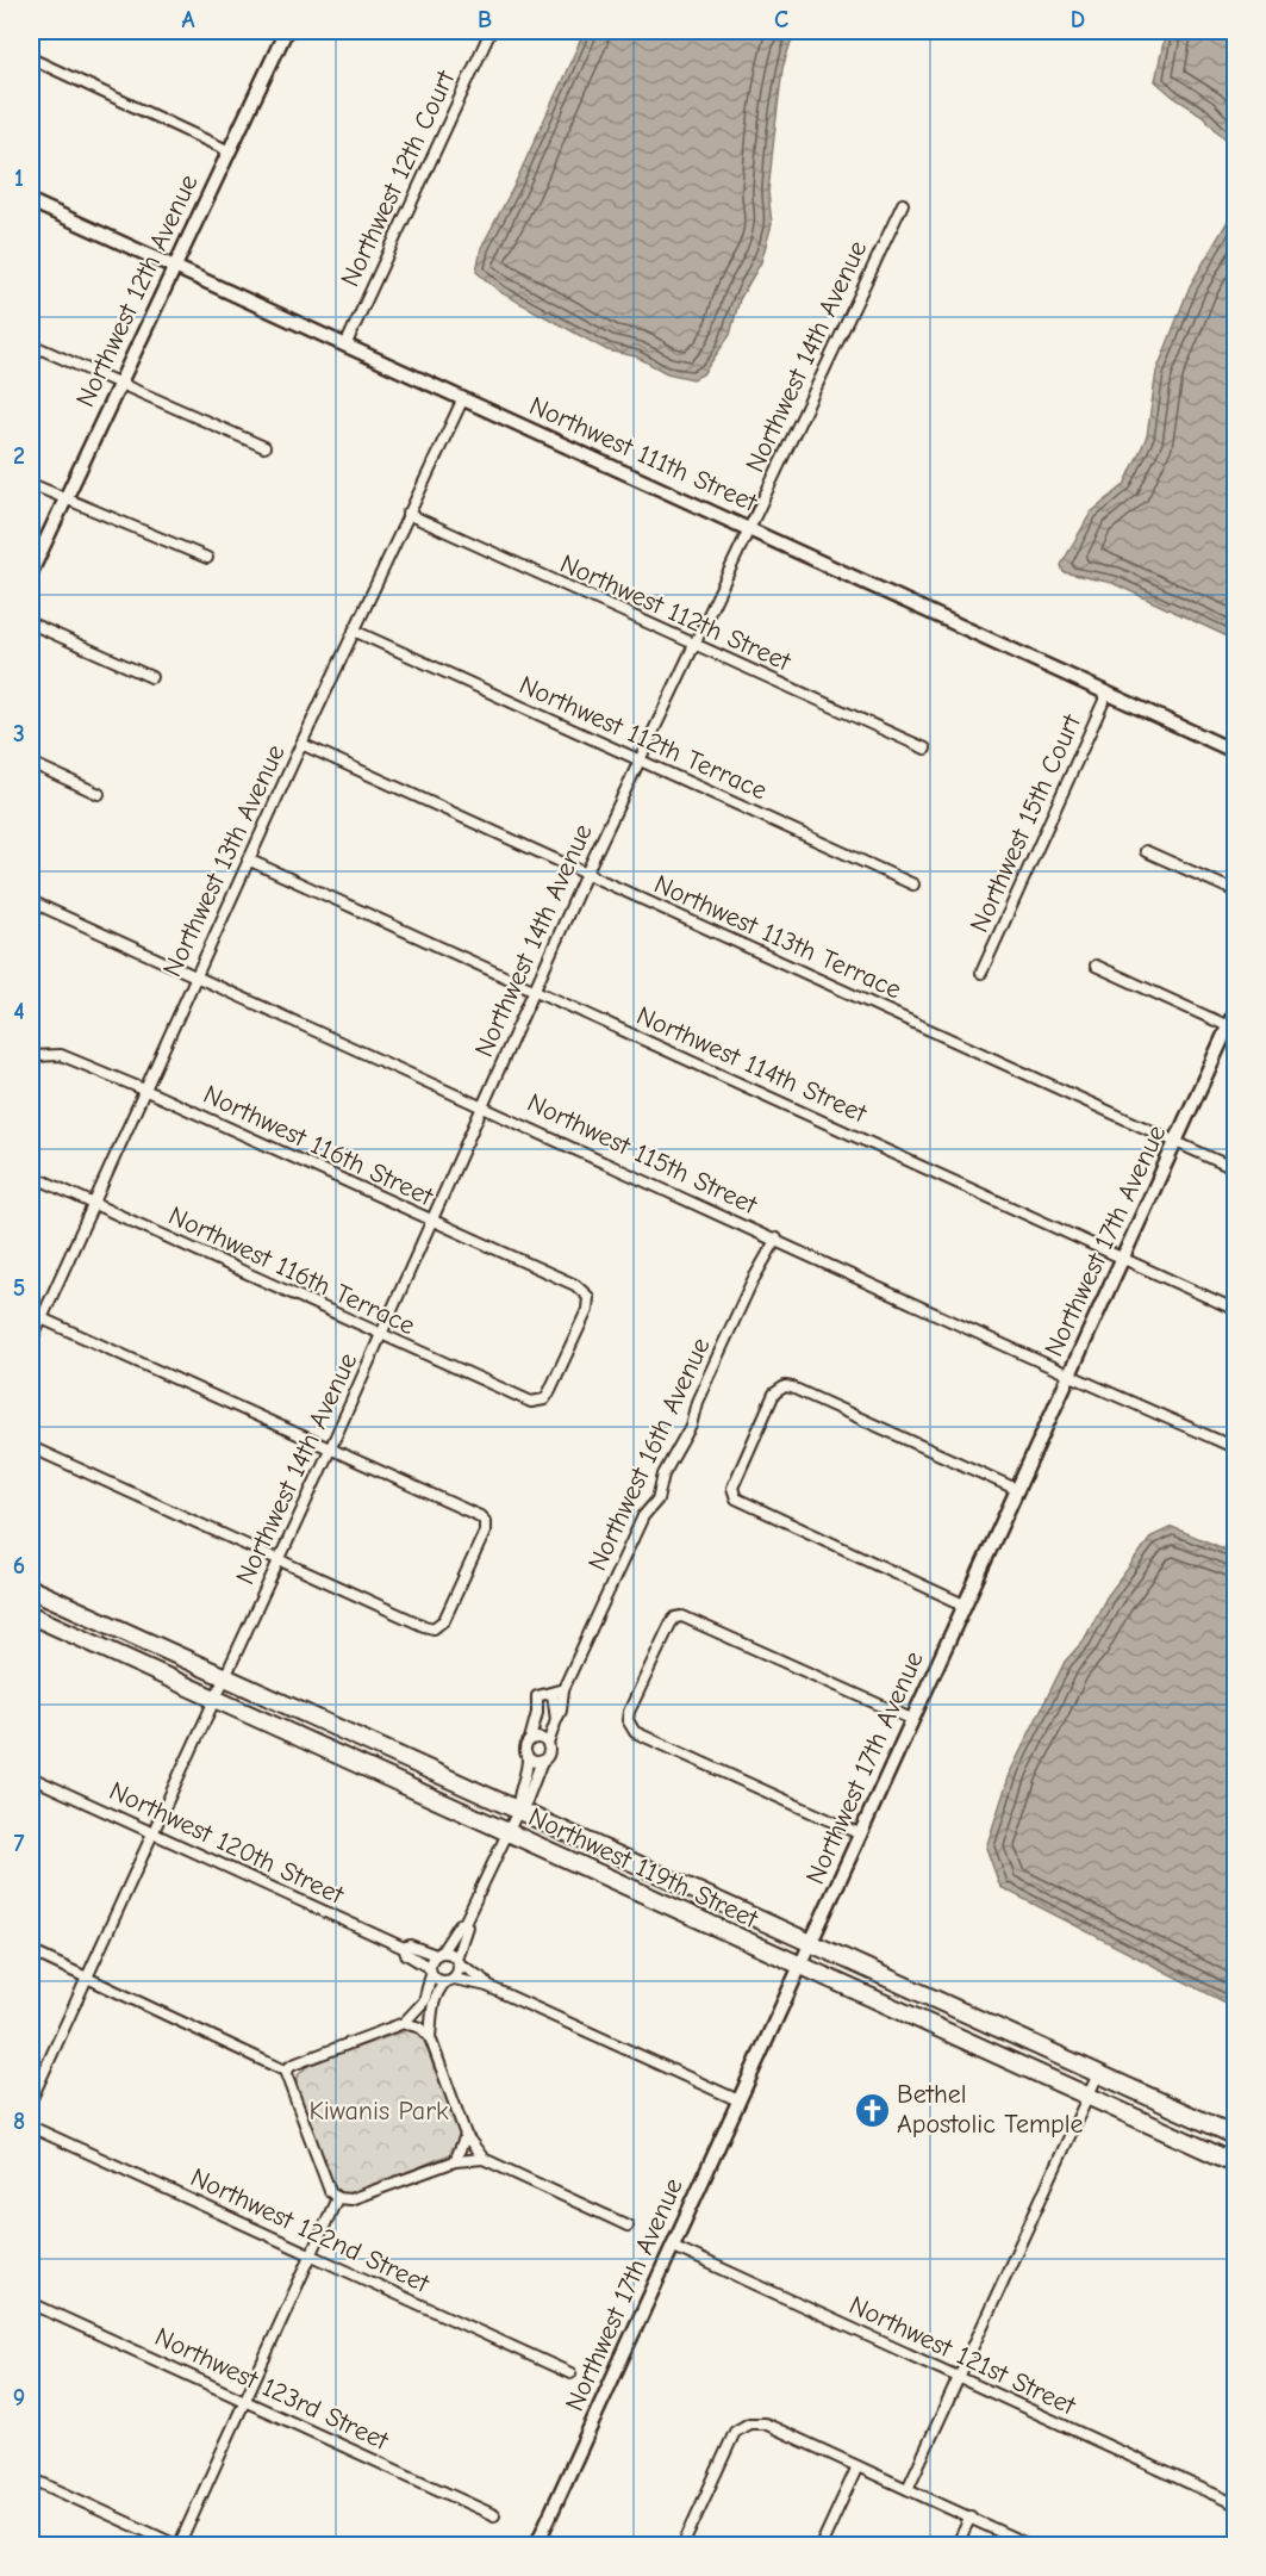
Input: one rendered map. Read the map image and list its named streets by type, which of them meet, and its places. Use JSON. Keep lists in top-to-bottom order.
{
  "streets": {
    "highway": ["Northwest 119th Street"],
    "street": [
      "Northwest 12th Court",
      "Northwest 12th Avenue",
      "Northwest 14th Avenue",
      "Northwest 111th Street",
      "Northwest 112th Street",
      "Northwest 112th Terrace",
      "Northwest 15th Court",
      "Northwest 13th Avenue",
      "Northwest 113th Terrace",
      "Northwest 114th Street",
      "Northwest 116th Street",
      "Northwest 115th Street",
      "Northwest 17th Avenue",
      "Northwest 116th Terrace",
      "Northwest 16th Avenue",
      "Northwest 120th Street",
      "Northwest 122nd Street",
      "Northwest 121st Street",
      "Northwest 123rd Street"
    ]
  },
  "crossings": [
    ["Northwest 12th Court", "Northwest 111th Street"],
    ["Northwest 12th Avenue", "Northwest 111th Street"],
    ["Northwest 14th Avenue", "Northwest 111th Street"],
    ["Northwest 14th Avenue", "Northwest 112th Street"],
    ["Northwest 14th Avenue", "Northwest 112th Terrace"],
    ["Northwest 14th Avenue", "Northwest 113th Terrace"],
    ["Northwest 14th Avenue", "Northwest 114th Street"],
    ["Northwest 14th Avenue", "Northwest 116th Street"],
    ["Northwest 14th Avenue", "Northwest 115th Street"],
    ["Northwest 14th Avenue", "Northwest 116th Terrace"],
    ["Northwest 14th Avenue", "Northwest 120th Street"],
    ["Northwest 14th Avenue", "Northwest 119th Street"],
    ["Northwest 111th Street", "Northwest 15th Court"],
    ["Northwest 111th Street", "Northwest 13th Avenue"],
    ["Northwest 112th Street", "Northwest 13th Avenue"],
    ["Northwest 112th Terrace", "Northwest 13th Avenue"],
    ["Northwest 13th Avenue", "Northwest 113th Terrace"],
    ["Northwest 13th Avenue", "Northwest 114th Street"],
    ["Northwest 13th Avenue", "Northwest 116th Street"],
    ["Northwest 13th Avenue", "Northwest 115th Street"],
    ["Northwest 13th Avenue", "Northwest 116th Terrace"],
    ["Northwest 113th Terrace", "Northwest 17th Avenue"],
    ["Northwest 114th Street", "Northwest 17th Avenue"],
    ["Northwest 116th Street", "Northwest 116th Terrace"],
    ["Northwest 115th Street", "Northwest 17th Avenue"],
    ["Northwest 115th Street", "Northwest 16th Avenue"],
    ["Northwest 17th Avenue", "Northwest 120th Street"],
    ["Northwest 17th Avenue", "Northwest 119th Street"],
    ["Northwest 17th Avenue", "Northwest 121st Street"],
    ["Northwest 16th Avenue", "Northwest 119th Street"]
  ],
  "parks": ["Kiwanis Park"],
  "places": {
    "church": ["Bethel Apostolic Temple"]
  },
  "grid": {
    "columns": [
      "A",
      "B",
      "C",
      "D"
    ],
    "rows": [
      "1",
      "2",
      "3",
      "4",
      "5",
      "6",
      "7",
      "8",
      "9"
    ]
  }
}
